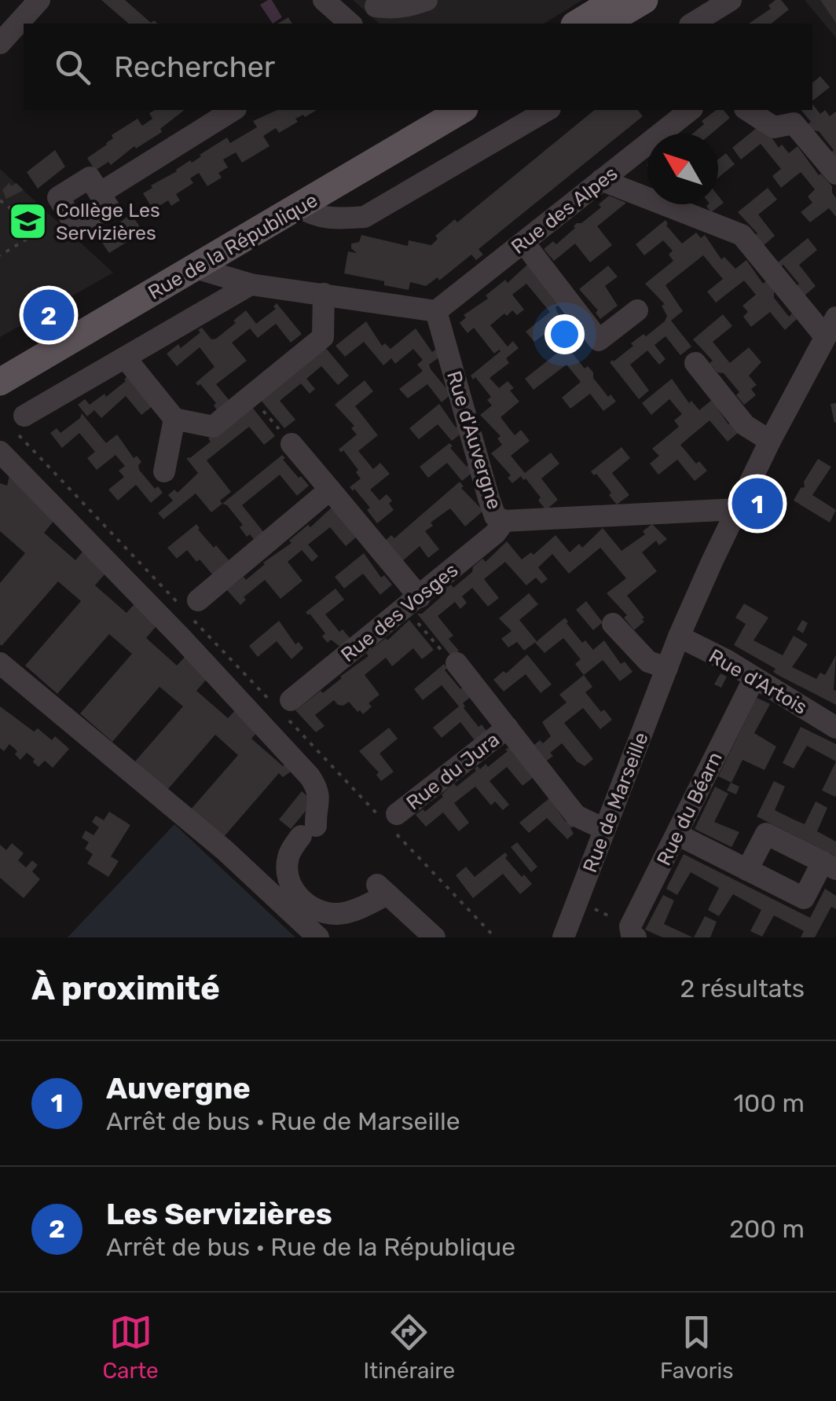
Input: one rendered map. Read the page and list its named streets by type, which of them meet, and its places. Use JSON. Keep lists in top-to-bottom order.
{
  "streets": {
    "main road": ["Rue de la République"],
    "street": [
      "Rue des Alpes",
      "Rue d'Auvergne",
      "Rue des Vosges",
      "Rue d'Artois",
      "Rue du Jura",
      "Rue de Marseille",
      "Rue du Béarn"
    ]
  },
  "crossings": [
    ["Rue des Alpes", "Rue d'Auvergne"],
    ["Rue d'Auvergne", "Rue des Vosges"],
    ["Rue d'Auvergne", "Rue de Marseille"],
    ["Rue d'Artois", "Rue de Marseille"],
    ["Rue d'Artois", "Rue du Béarn"]
  ],
  "places": {
    "school or university": ["Collège Les Servizières"]
  },
  "north": "top left",
  "page": {
    "search": "Rechercher",
    "pins": ["2", "1"],
    "heading": ["À proximité", "2 résultats"],
    "list": [
      {
        "mark": "1",
        "name": "Auvergne",
        "note": "Arrêt de bus · Rue de Marseille",
        "value": "100 m"
      },
      {
        "mark": "2",
        "name": "Les Servizières",
        "note": "Arrêt de bus · Rue de la République",
        "value": "200 m"
      }
    ],
    "nav": ["Carte", "Itinéraire", "Favoris"]
  }
}
